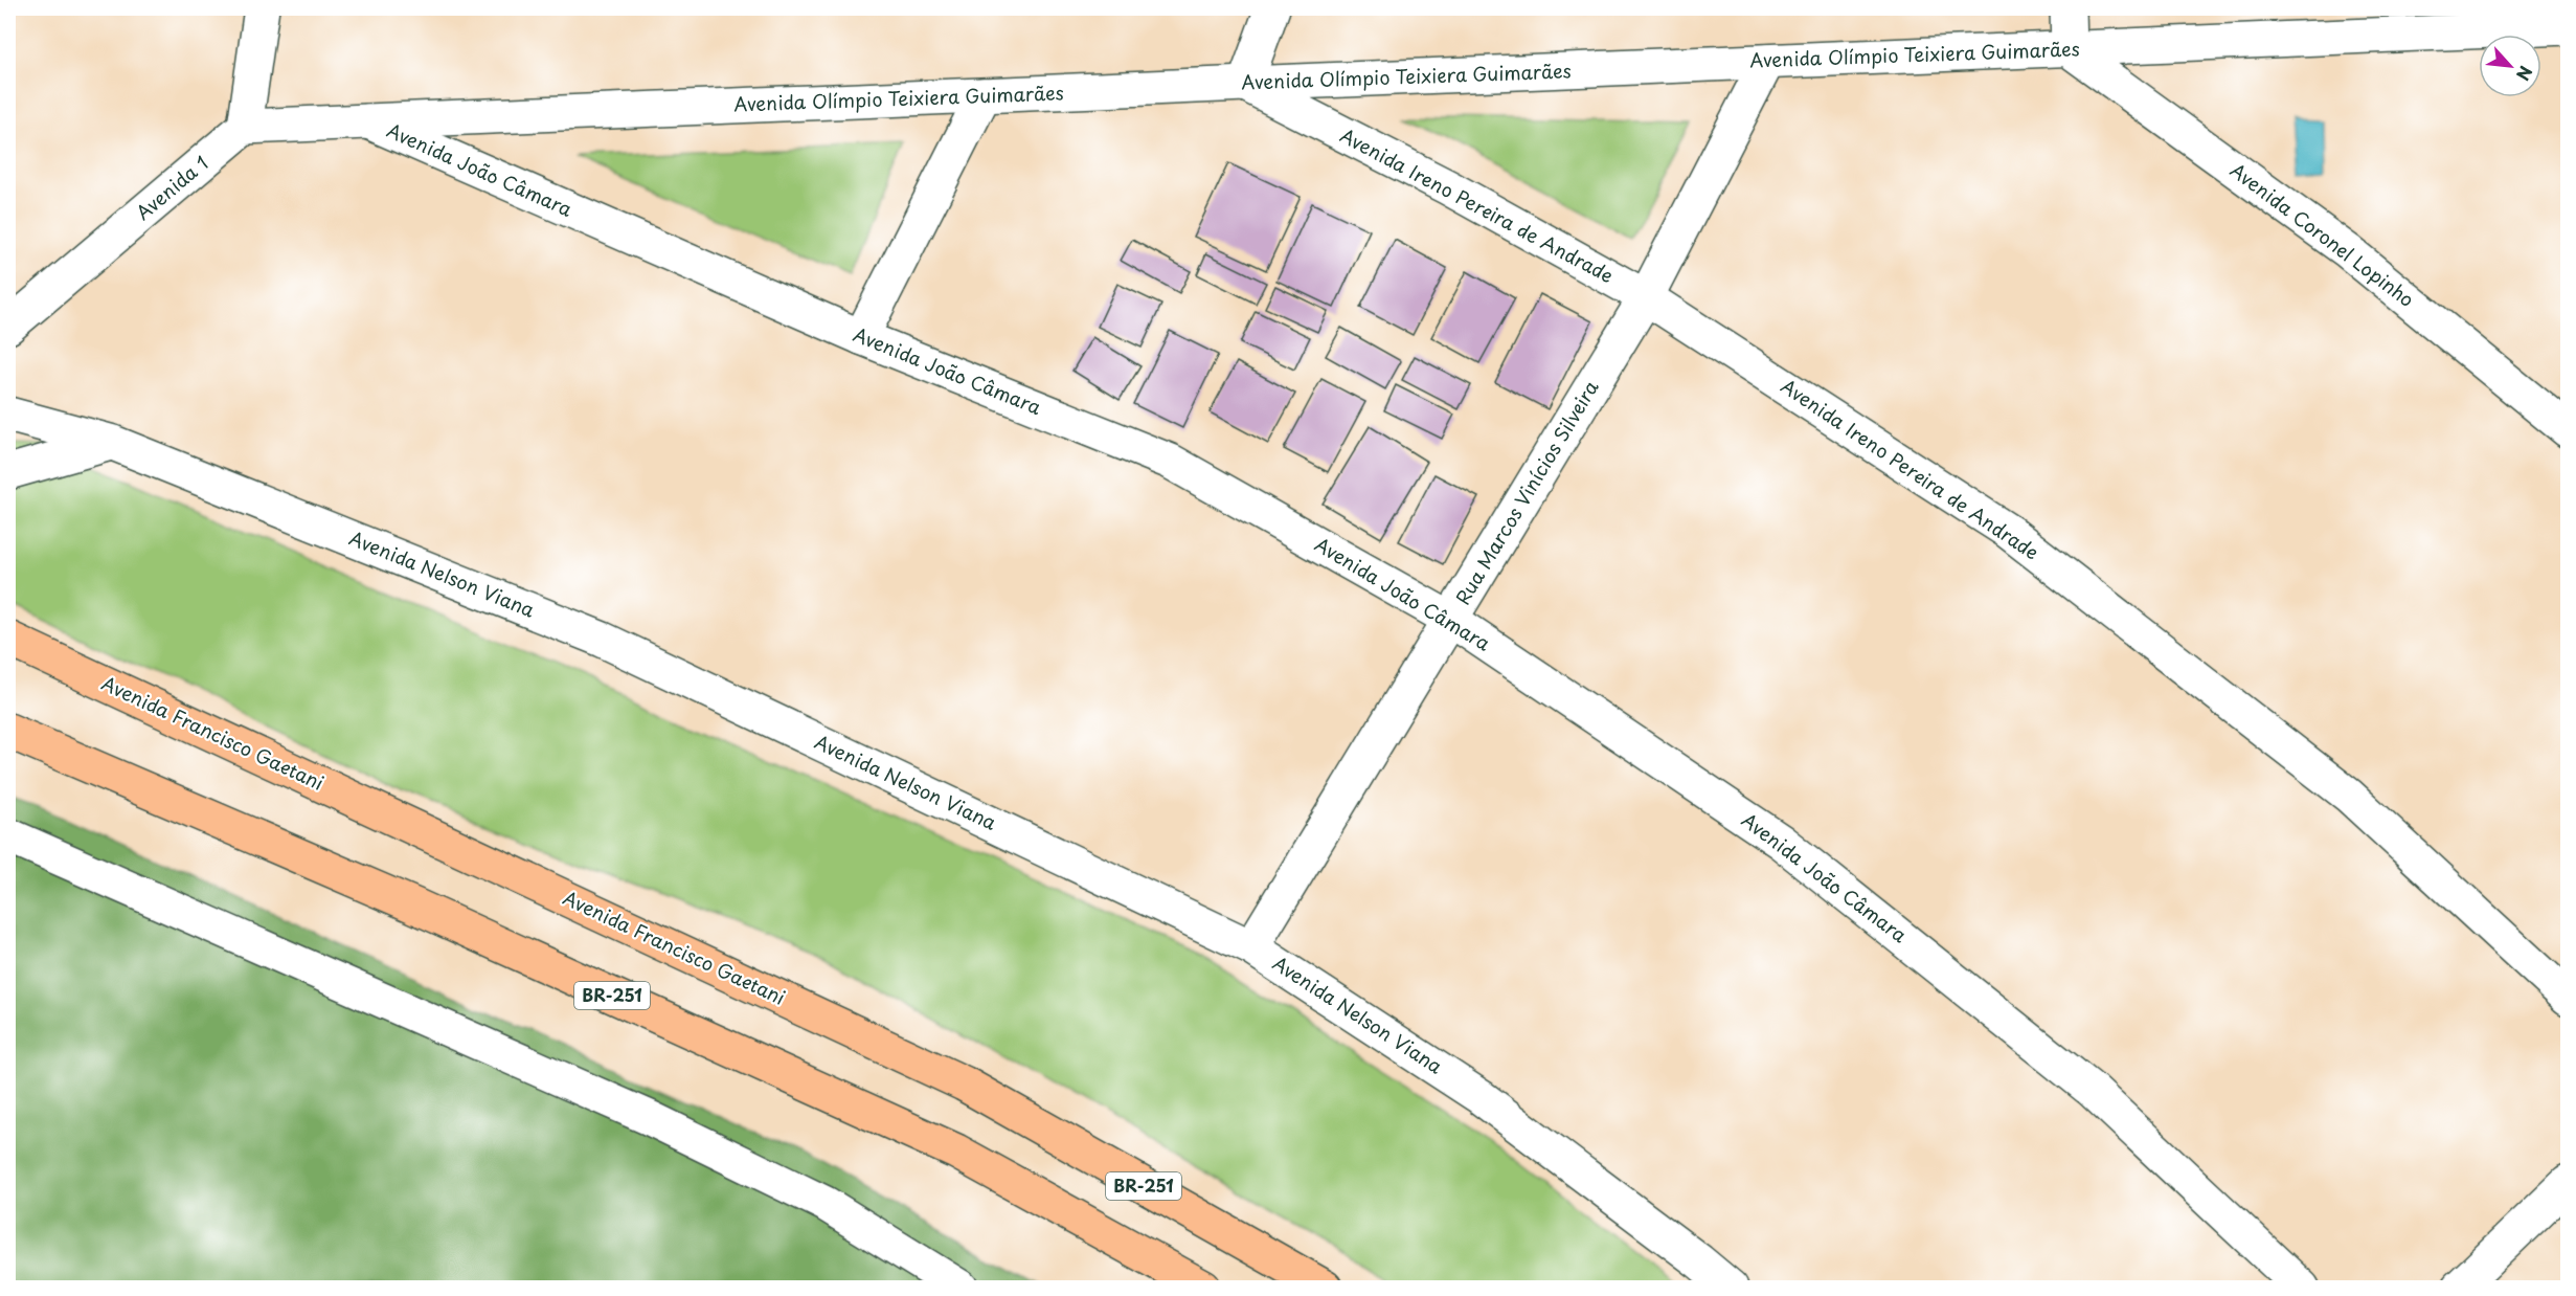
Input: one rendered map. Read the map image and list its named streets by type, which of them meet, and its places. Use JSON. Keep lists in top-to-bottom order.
{
  "streets": {
    "main road": ["Avenida Francisco Gaetani", "BR-251"],
    "street": [
      "Avenida Olímpio Teixiera Guimarães",
      "Avenida João Câmara",
      "Avenida 1",
      "Avenida Ireno Pereira de Andrade",
      "Avenida Coronel Lopinho",
      "Rua Marcos Vinícios Silveira",
      "Avenida Nelson Viana"
    ]
  },
  "crossings": [
    ["Avenida Olímpio Teixiera Guimarães", "Avenida João Câmara"],
    ["Avenida Olímpio Teixiera Guimarães", "Avenida 1"],
    ["Avenida Olímpio Teixiera Guimarães", "Avenida Ireno Pereira de Andrade"],
    ["Avenida Olímpio Teixiera Guimarães", "Avenida Coronel Lopinho"],
    ["Avenida Olímpio Teixiera Guimarães", "Rua Marcos Vinícios Silveira"],
    ["Avenida João Câmara", "Rua Marcos Vinícios Silveira"],
    ["Avenida Ireno Pereira de Andrade", "Rua Marcos Vinícios Silveira"],
    ["Rua Marcos Vinícios Silveira", "Avenida Nelson Viana"]
  ],
  "north": "bottom right"
}
